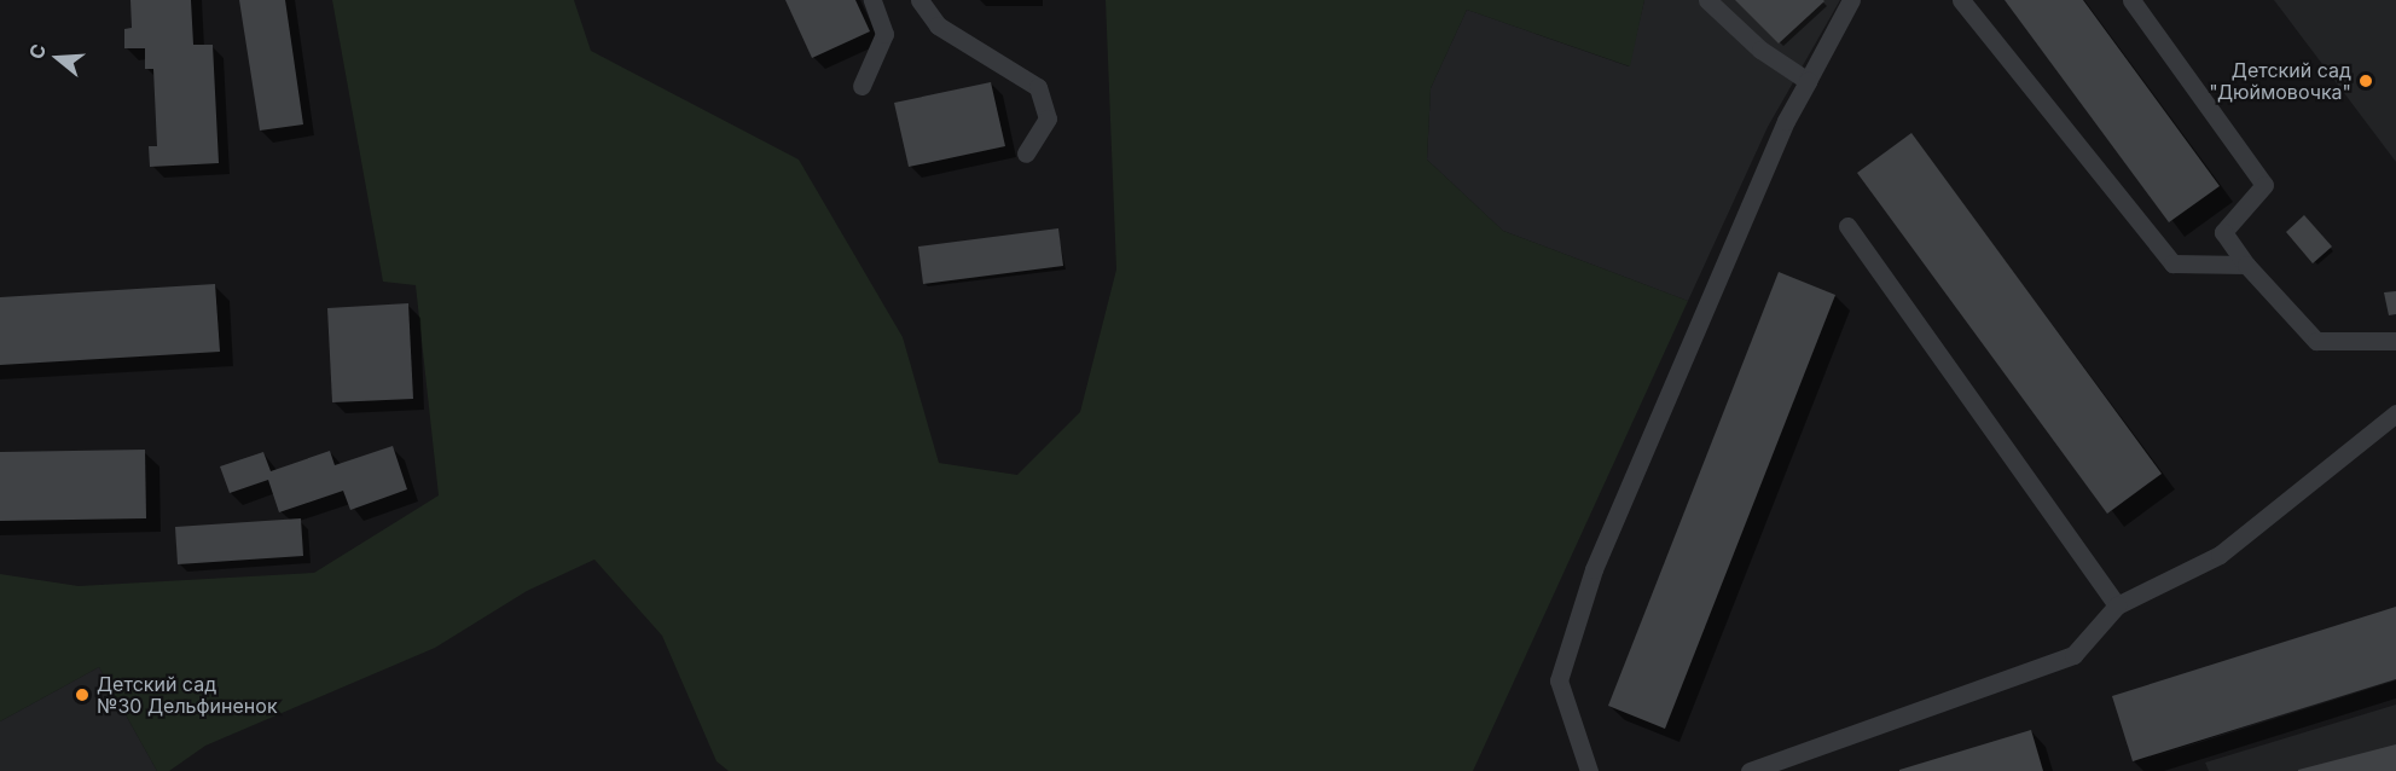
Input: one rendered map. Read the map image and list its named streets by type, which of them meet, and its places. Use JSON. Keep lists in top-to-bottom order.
{
  "places": ["Детский сад \"Дюймовочка\"", "Детский сад №30 Дельфиненок"],
  "north": "left"
}
